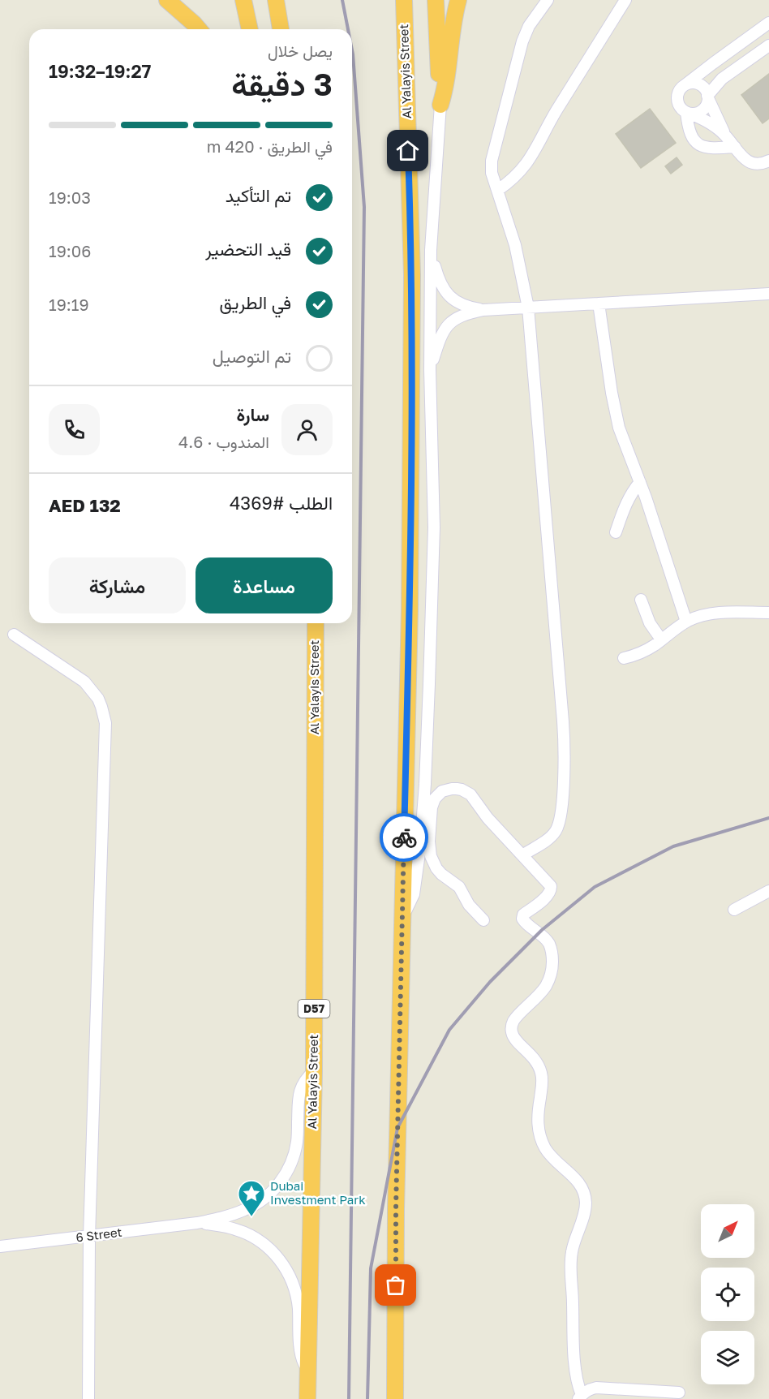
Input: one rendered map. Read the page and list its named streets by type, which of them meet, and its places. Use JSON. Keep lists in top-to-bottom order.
{
  "streets": {
    "highway": ["Al Yalayis Street", "D57"],
    "street": ["6 Street"]
  },
  "places": {
    "place": ["Dubai Investment Park"]
  },
  "north": "top right",
  "page": {
    "heading": ["3 دقيقة", "يصل خلال", "19:27–19:32"],
    "panel": [
      "سارة",
      "المندوب · 4.6",
      "الطلب #4369",
      "AED 132"
    ],
    "bar": "في الطريق · 420 m",
    "list": [
      ["تم التأكيد", "19:03"],
      ["قيد التحضير", "19:06"],
      ["في الطريق", "19:19"],
      "تم التوصيل"
    ],
    "buttons": ["مساعدة", "مشاركة"]
  }
}
